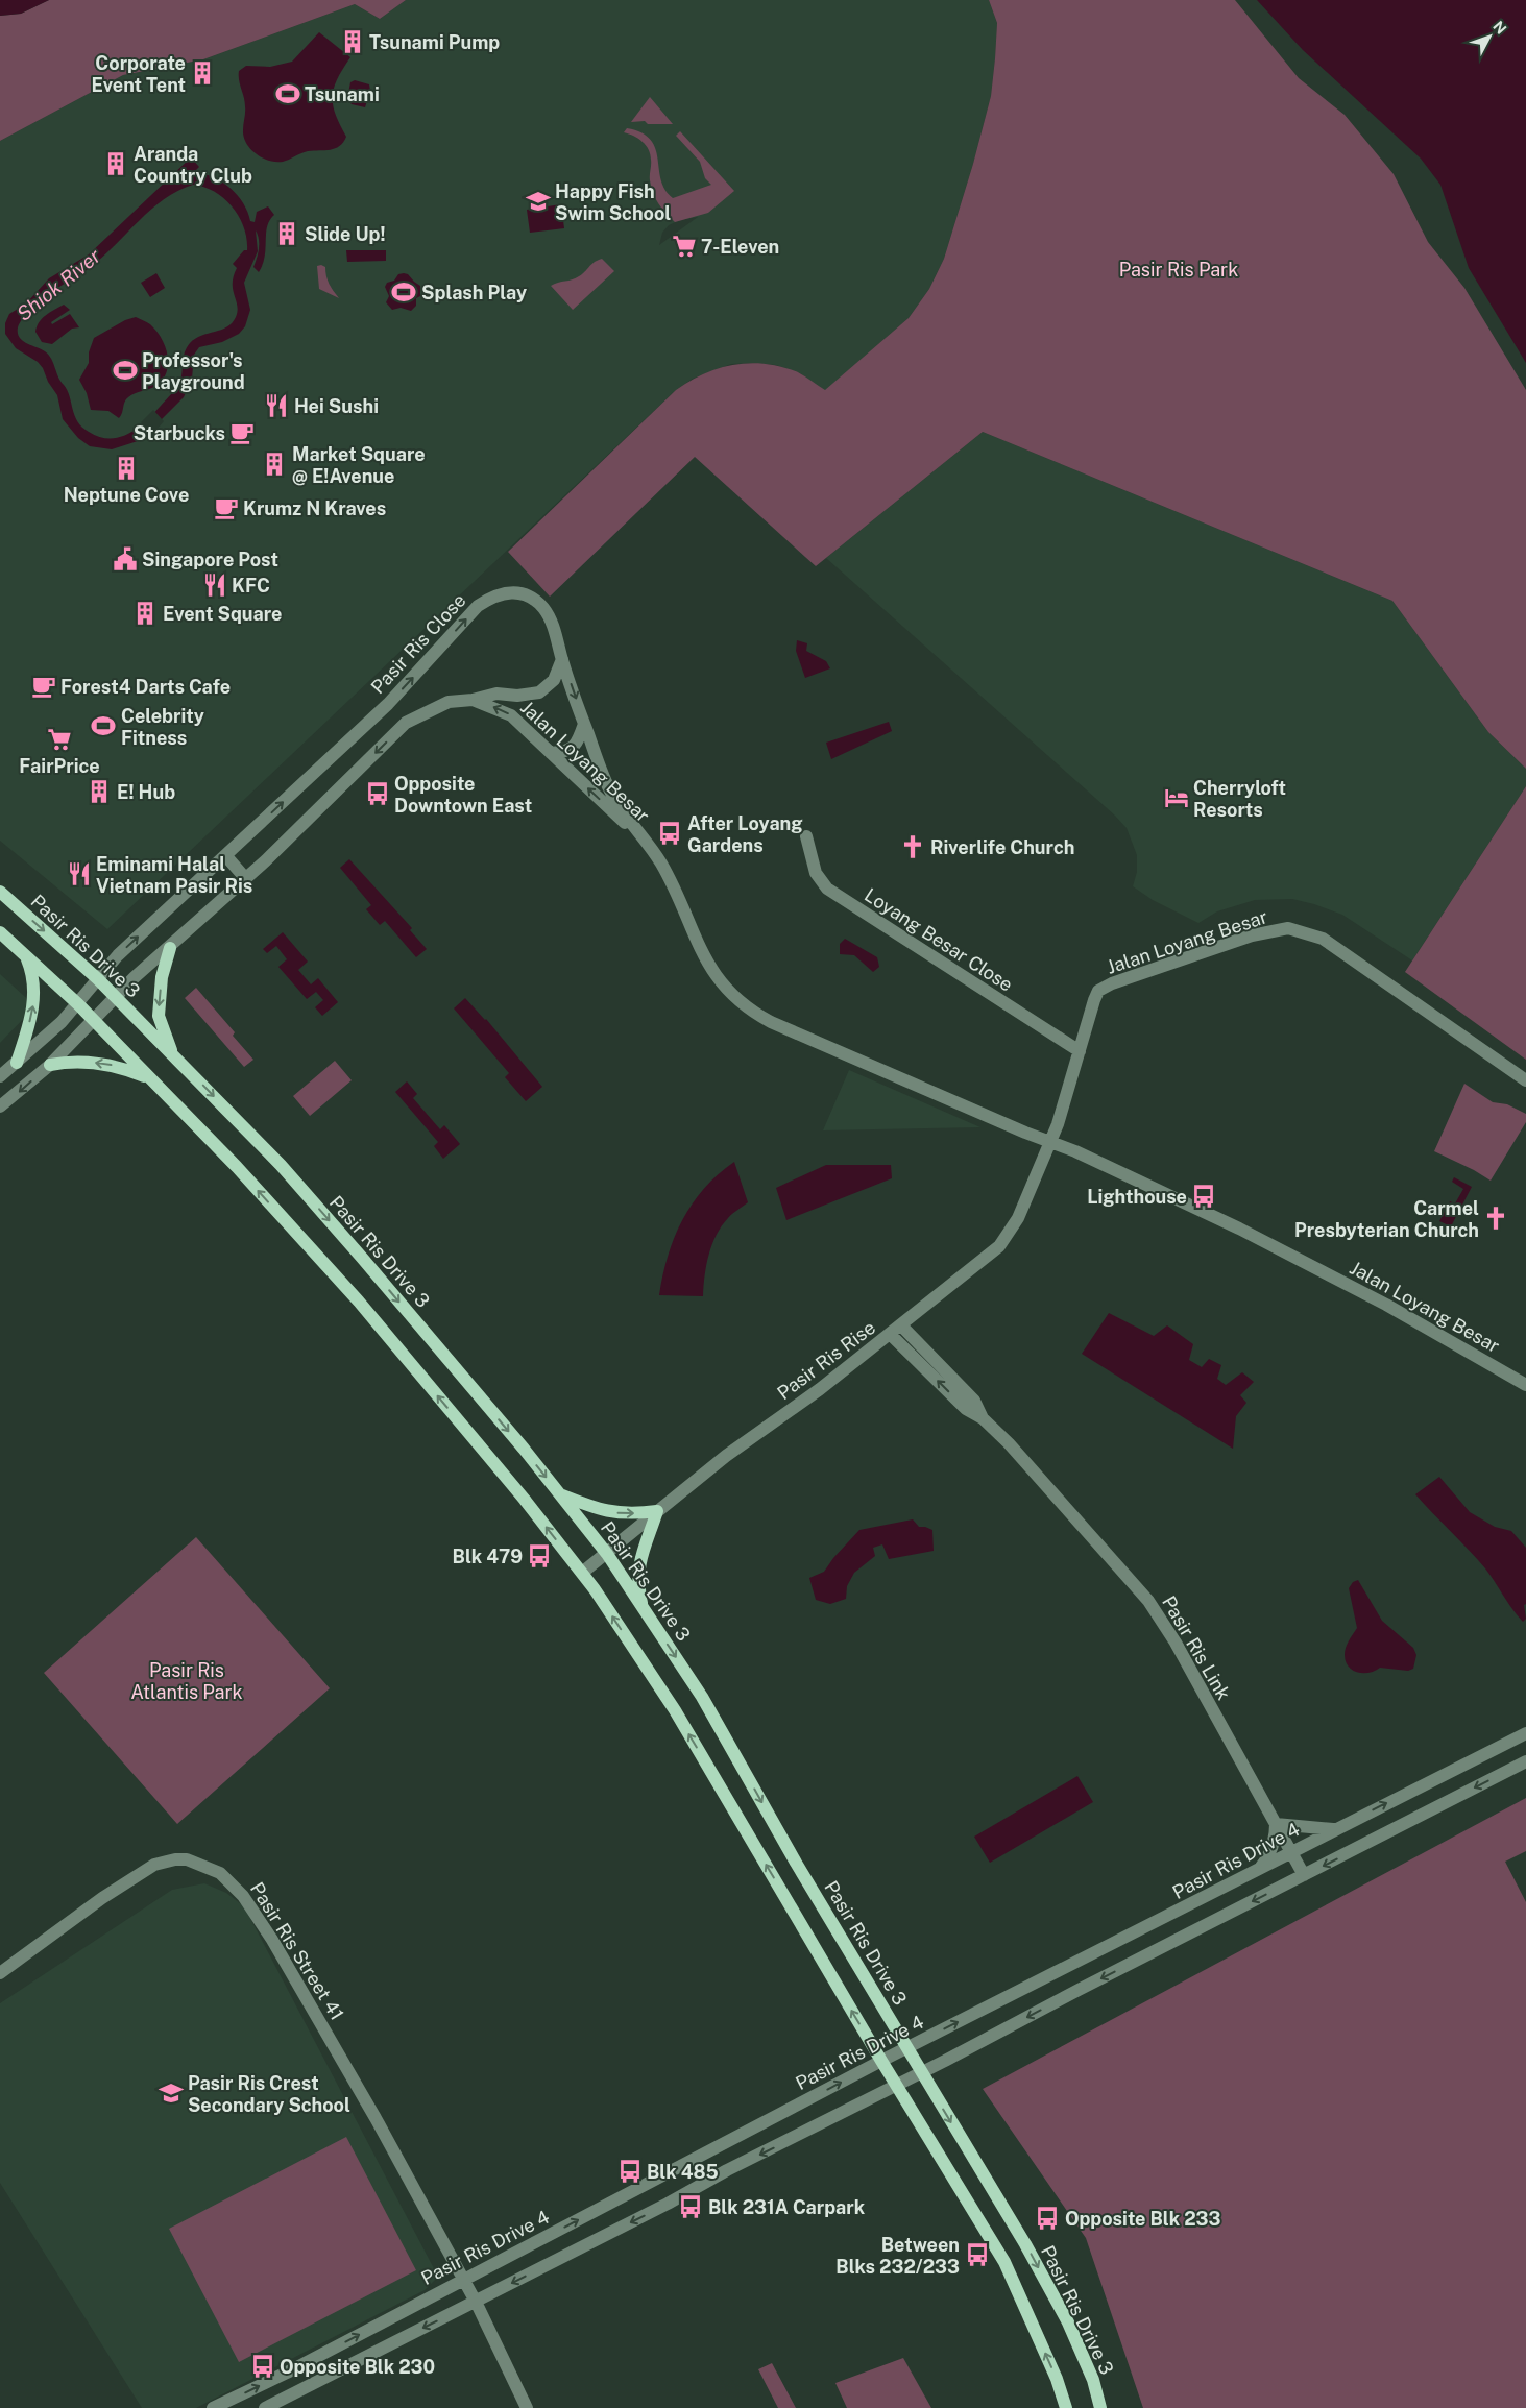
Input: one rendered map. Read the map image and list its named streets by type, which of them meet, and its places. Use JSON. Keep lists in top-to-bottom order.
{
  "streets": {
    "main road": ["Pasir Ris Drive 3"],
    "street": [
      "Pasir Ris Close",
      "Jalan Loyang Besar",
      "Loyang Besar Close",
      "Pasir Ris Rise",
      "Pasir Ris Link",
      "Pasir Ris Drive 4",
      "Pasir Ris Street 41"
    ]
  },
  "crossings": [
    ["Pasir Ris Close", "Jalan Loyang Besar"],
    ["Pasir Ris Close", "Pasir Ris Drive 3"],
    ["Jalan Loyang Besar", "Loyang Besar Close"],
    ["Jalan Loyang Besar", "Pasir Ris Rise"],
    ["Pasir Ris Drive 3", "Pasir Ris Rise"],
    ["Pasir Ris Drive 3", "Pasir Ris Drive 4"],
    ["Pasir Ris Rise", "Pasir Ris Link"],
    ["Pasir Ris Link", "Pasir Ris Drive 4"],
    ["Pasir Ris Drive 4", "Pasir Ris Street 41"]
  ],
  "water": ["Shiok River"],
  "parks": ["Pasir Ris Park", "Pasir Ris Atlantis Park"],
  "places": {
    "building": [
      "Tsunami Pump",
      "Corporate Event Tent",
      "Aranda Country Club",
      "Slide Up!",
      "Market Square @ E!Avenue",
      "Neptune Cove",
      "Event Square",
      "E! Hub"
    ],
    "sports": [
      "Tsunami",
      "Splash Play",
      "Professor's Playground",
      "Celebrity Fitness"
    ],
    "school or university": ["Happy Fish Swim School", "Pasir Ris Crest Secondary School"],
    "supermarket": ["7-Eleven", "FairPrice"],
    "restaurant": ["Hei Sushi", "KFC", "Eminami Halal Vietnam Pasir Ris"],
    "cafe": ["Starbucks", "Krumz N Kraves", "Forest4 Darts Cafe"],
    "public building": ["Singapore Post"],
    "bus stop": [
      "Opposite Downtown East",
      "After Loyang Gardens",
      "Lighthouse",
      "Blk 479",
      "Blk 485",
      "Blk 231A Carpark",
      "Opposite Blk 233",
      "Between Blks 232/233",
      "Opposite Blk 230"
    ],
    "hotel": ["Cherryloft Resorts"],
    "church": ["Riverlife Church", "Carmel Presbyterian Church"]
  },
  "north": "top right"
}
